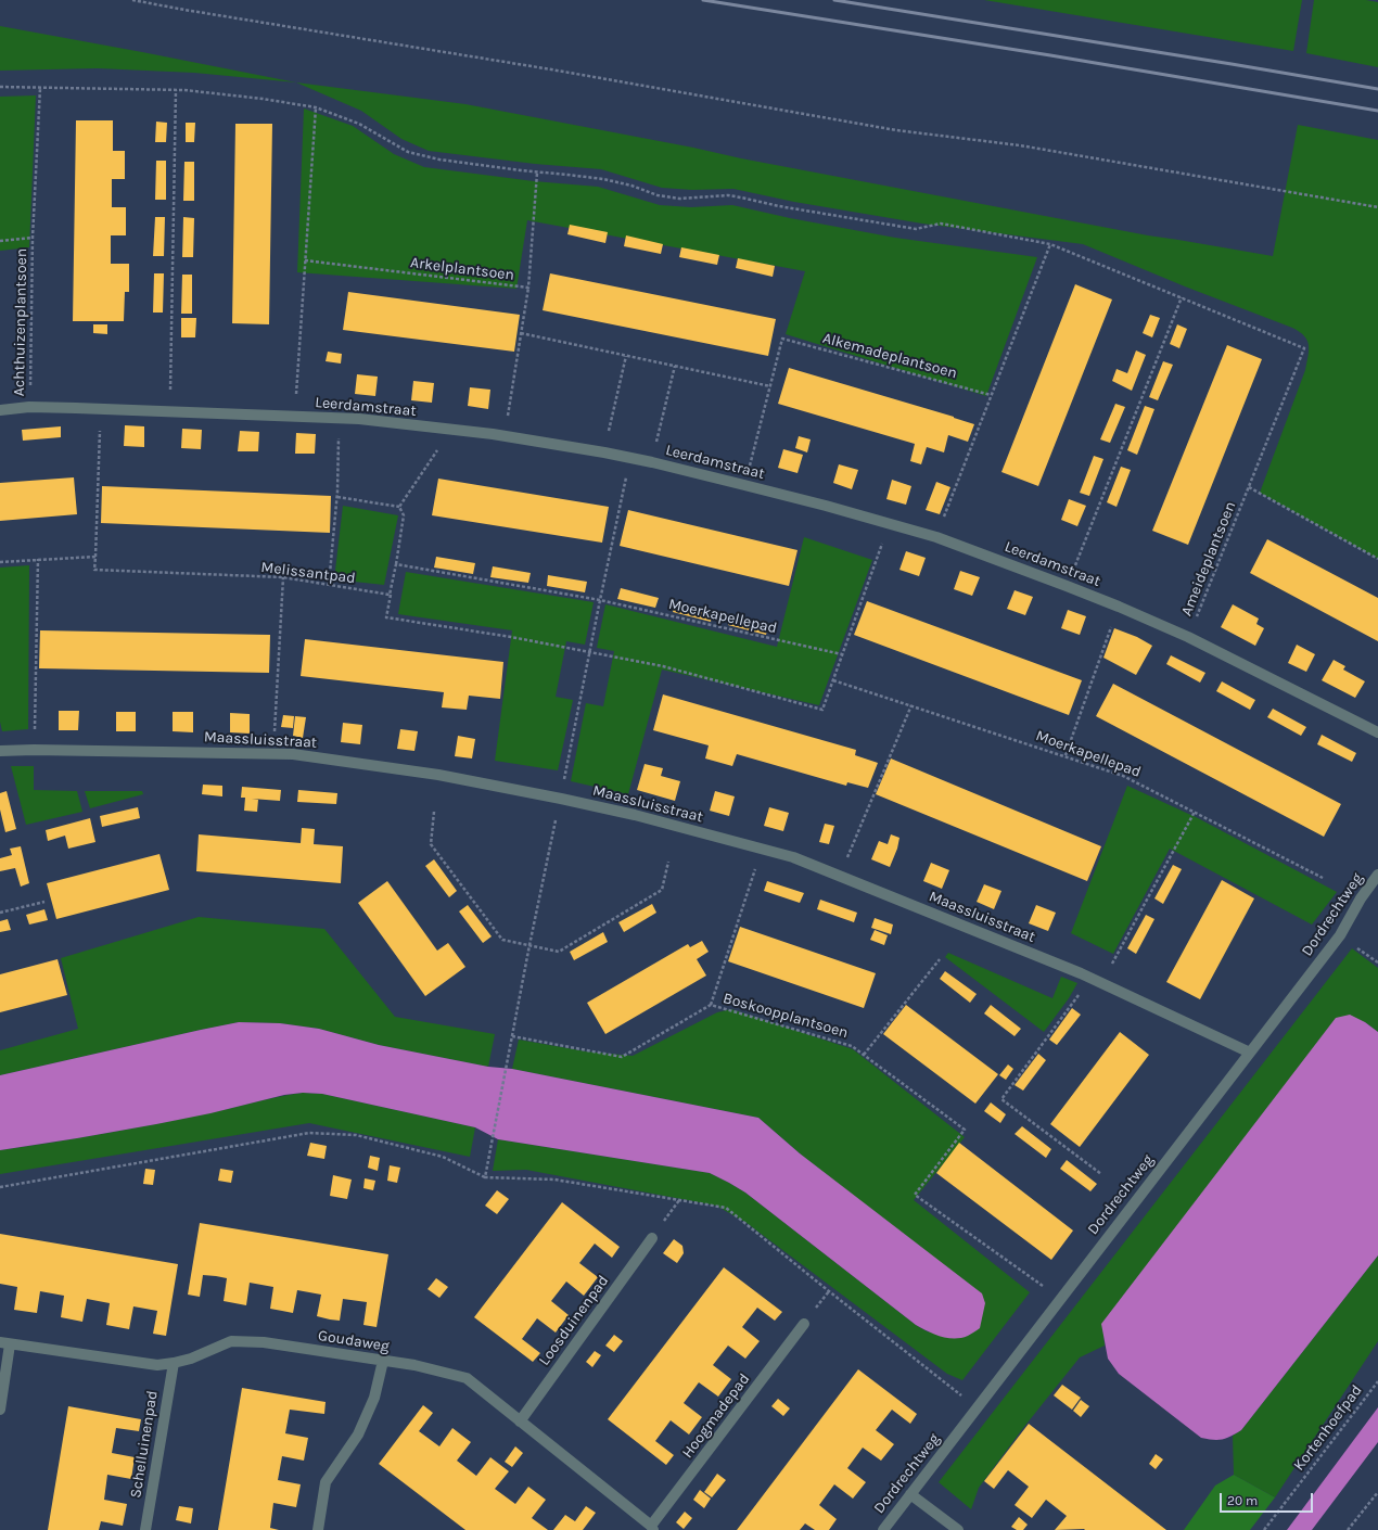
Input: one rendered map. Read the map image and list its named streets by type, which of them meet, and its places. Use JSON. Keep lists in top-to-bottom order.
{
  "streets": {
    "street": [
      "Leerdamstraat",
      "Maassluisstraat",
      "Dordrechtweg",
      "Loosduinenpad",
      "Goudaweg",
      "Hoogmadepad",
      "Schelluinenpad"
    ],
    "path": [
      "Arkelplantsoen",
      "Achthuizenplantsoen",
      "Alkemadeplantsoen",
      "Ameideplantsoen",
      "Melissantpad",
      "Moerkapellepad",
      "Boskoopplantsoen",
      "Kortenhoefpad"
    ]
  },
  "crossings": [
    ["Achthuizenplantsoen", "Leerdamstraat"],
    ["Leerdamstraat", "Ameideplantsoen"],
    ["Maassluisstraat", "Dordrechtweg"],
    ["Dordrechtweg", "Boskoopplantsoen"],
    ["Loosduinenpad", "Goudaweg"],
    ["Goudaweg", "Hoogmadepad"],
    ["Goudaweg", "Schelluinenpad"]
  ],
  "scale_bar": "20 m"
}
